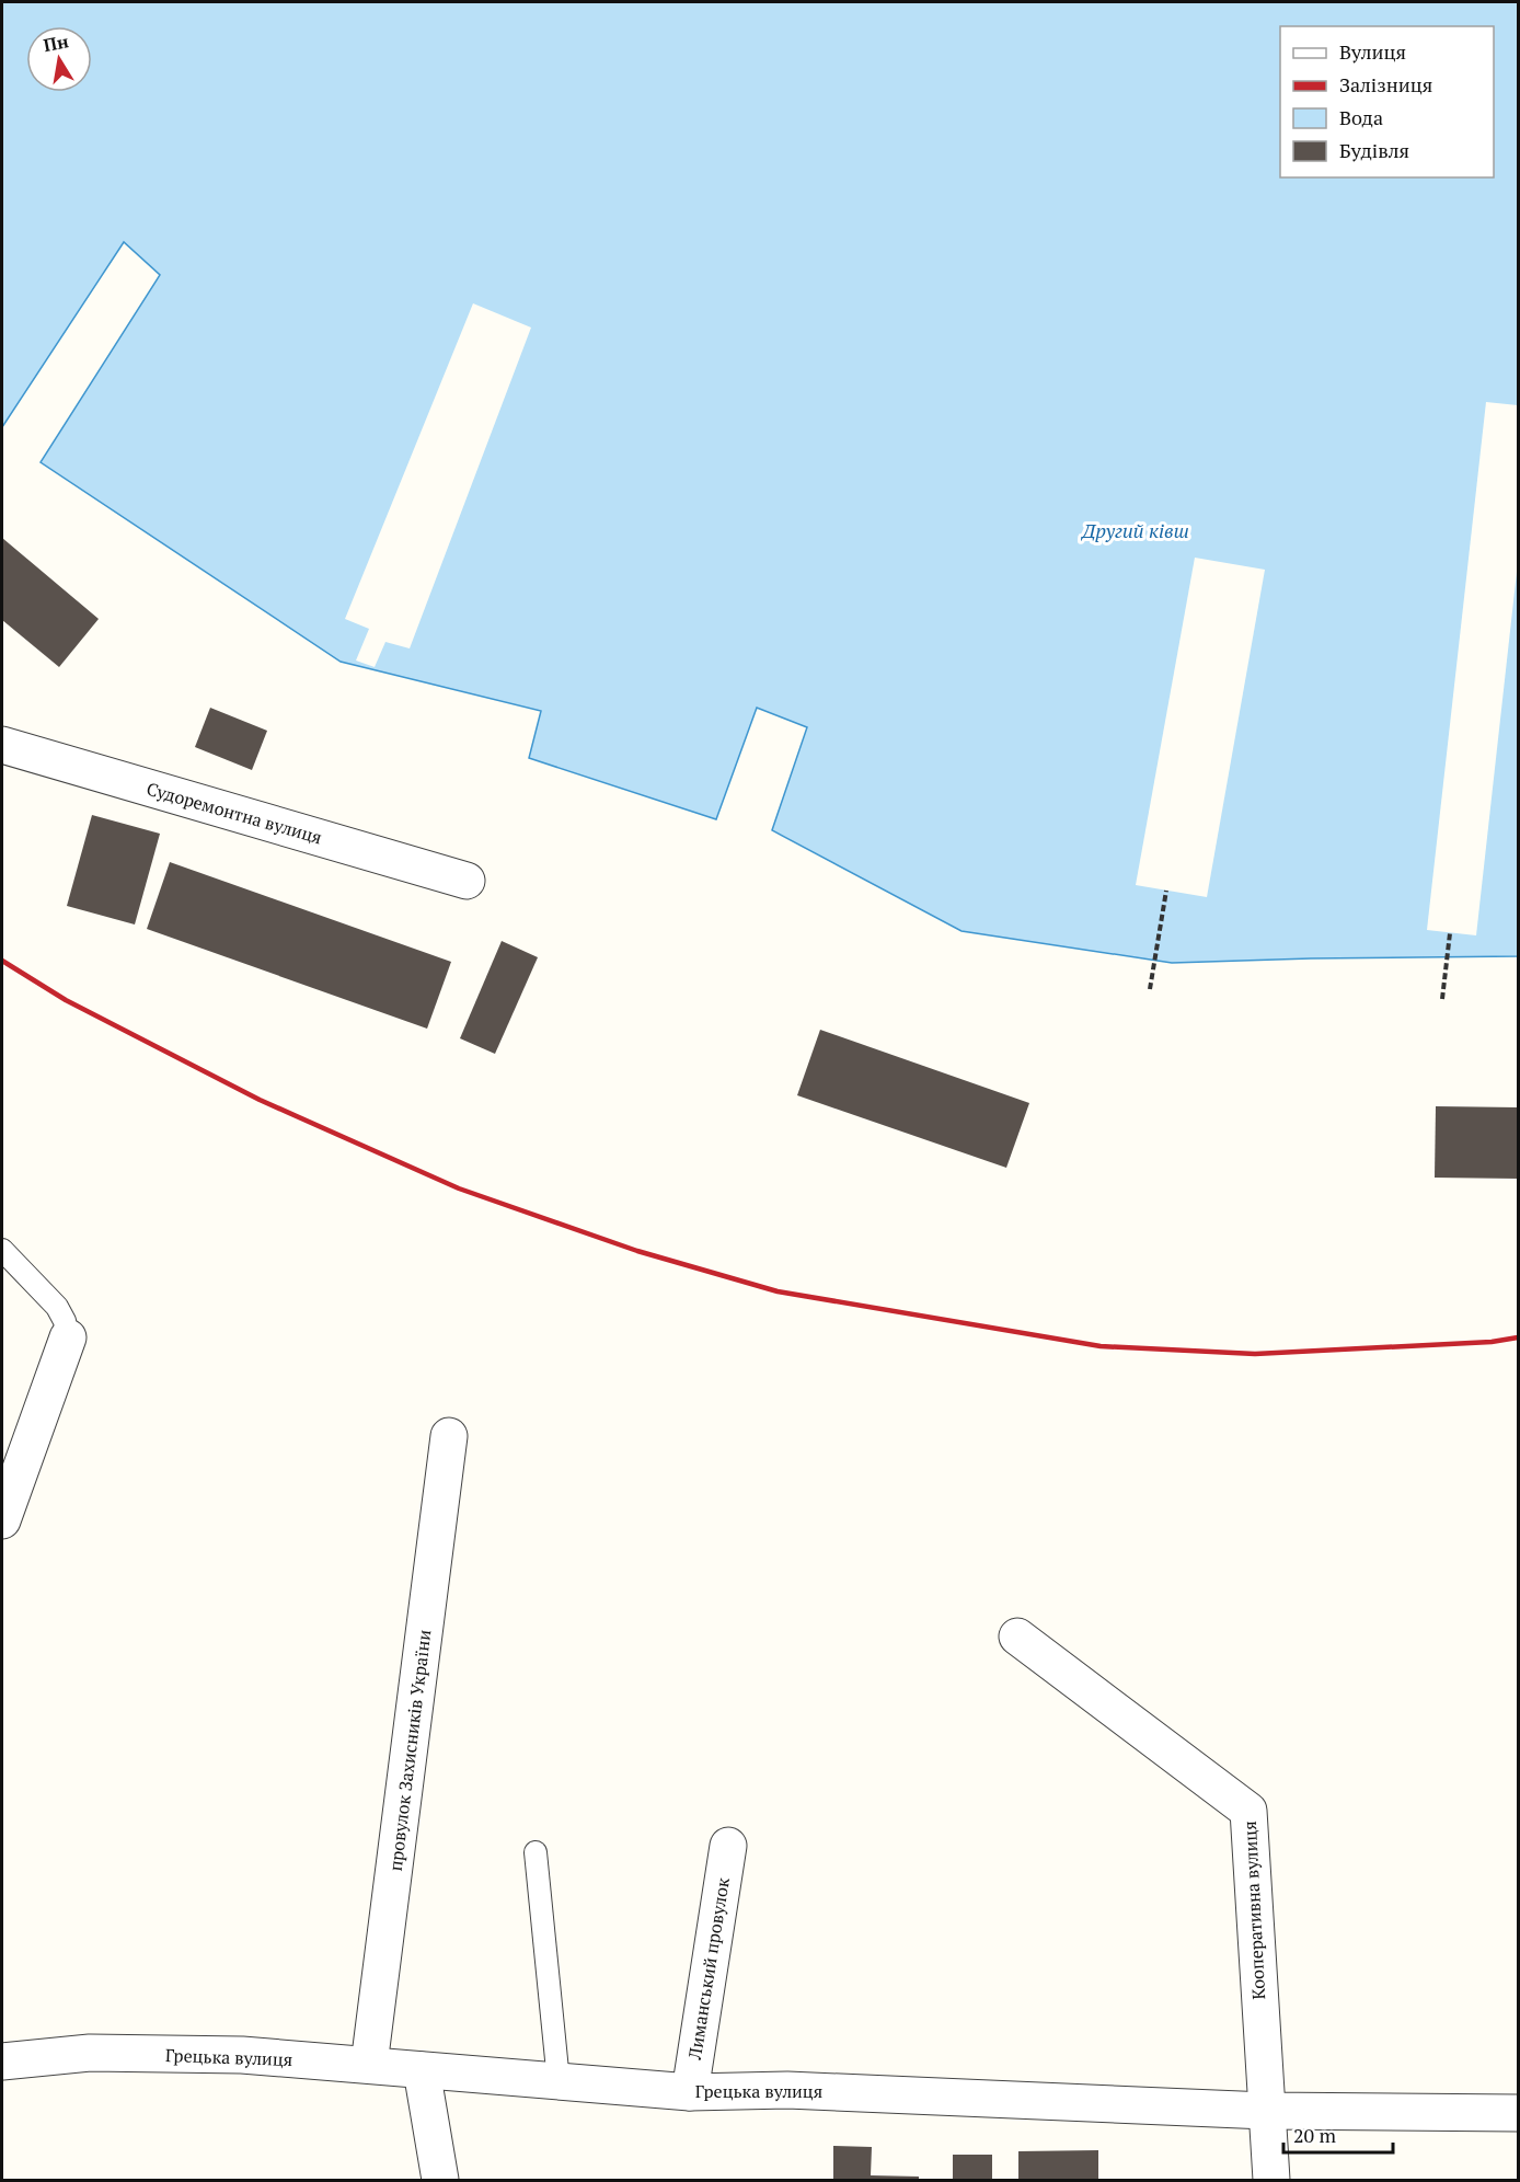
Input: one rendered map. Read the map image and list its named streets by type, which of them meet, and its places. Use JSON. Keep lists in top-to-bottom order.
{
  "streets": {
    "street": [
      "Судоремонтна вулиця",
      "провулок Захисників України",
      "Кооперативна вулиця",
      "Лиманський провулок",
      "Грецька вулиця"
    ]
  },
  "crossings": [
    ["провулок Захисників України", "Грецька вулиця"],
    ["Кооперативна вулиця", "Грецька вулиця"],
    ["Лиманський провулок", "Грецька вулиця"]
  ],
  "water": ["Другий ківш"],
  "legend": [
    "Вулиця",
    "Залізниця",
    "Вода",
    "Будівля"
  ],
  "scale_bar": "20 m",
  "north": "top"
}
